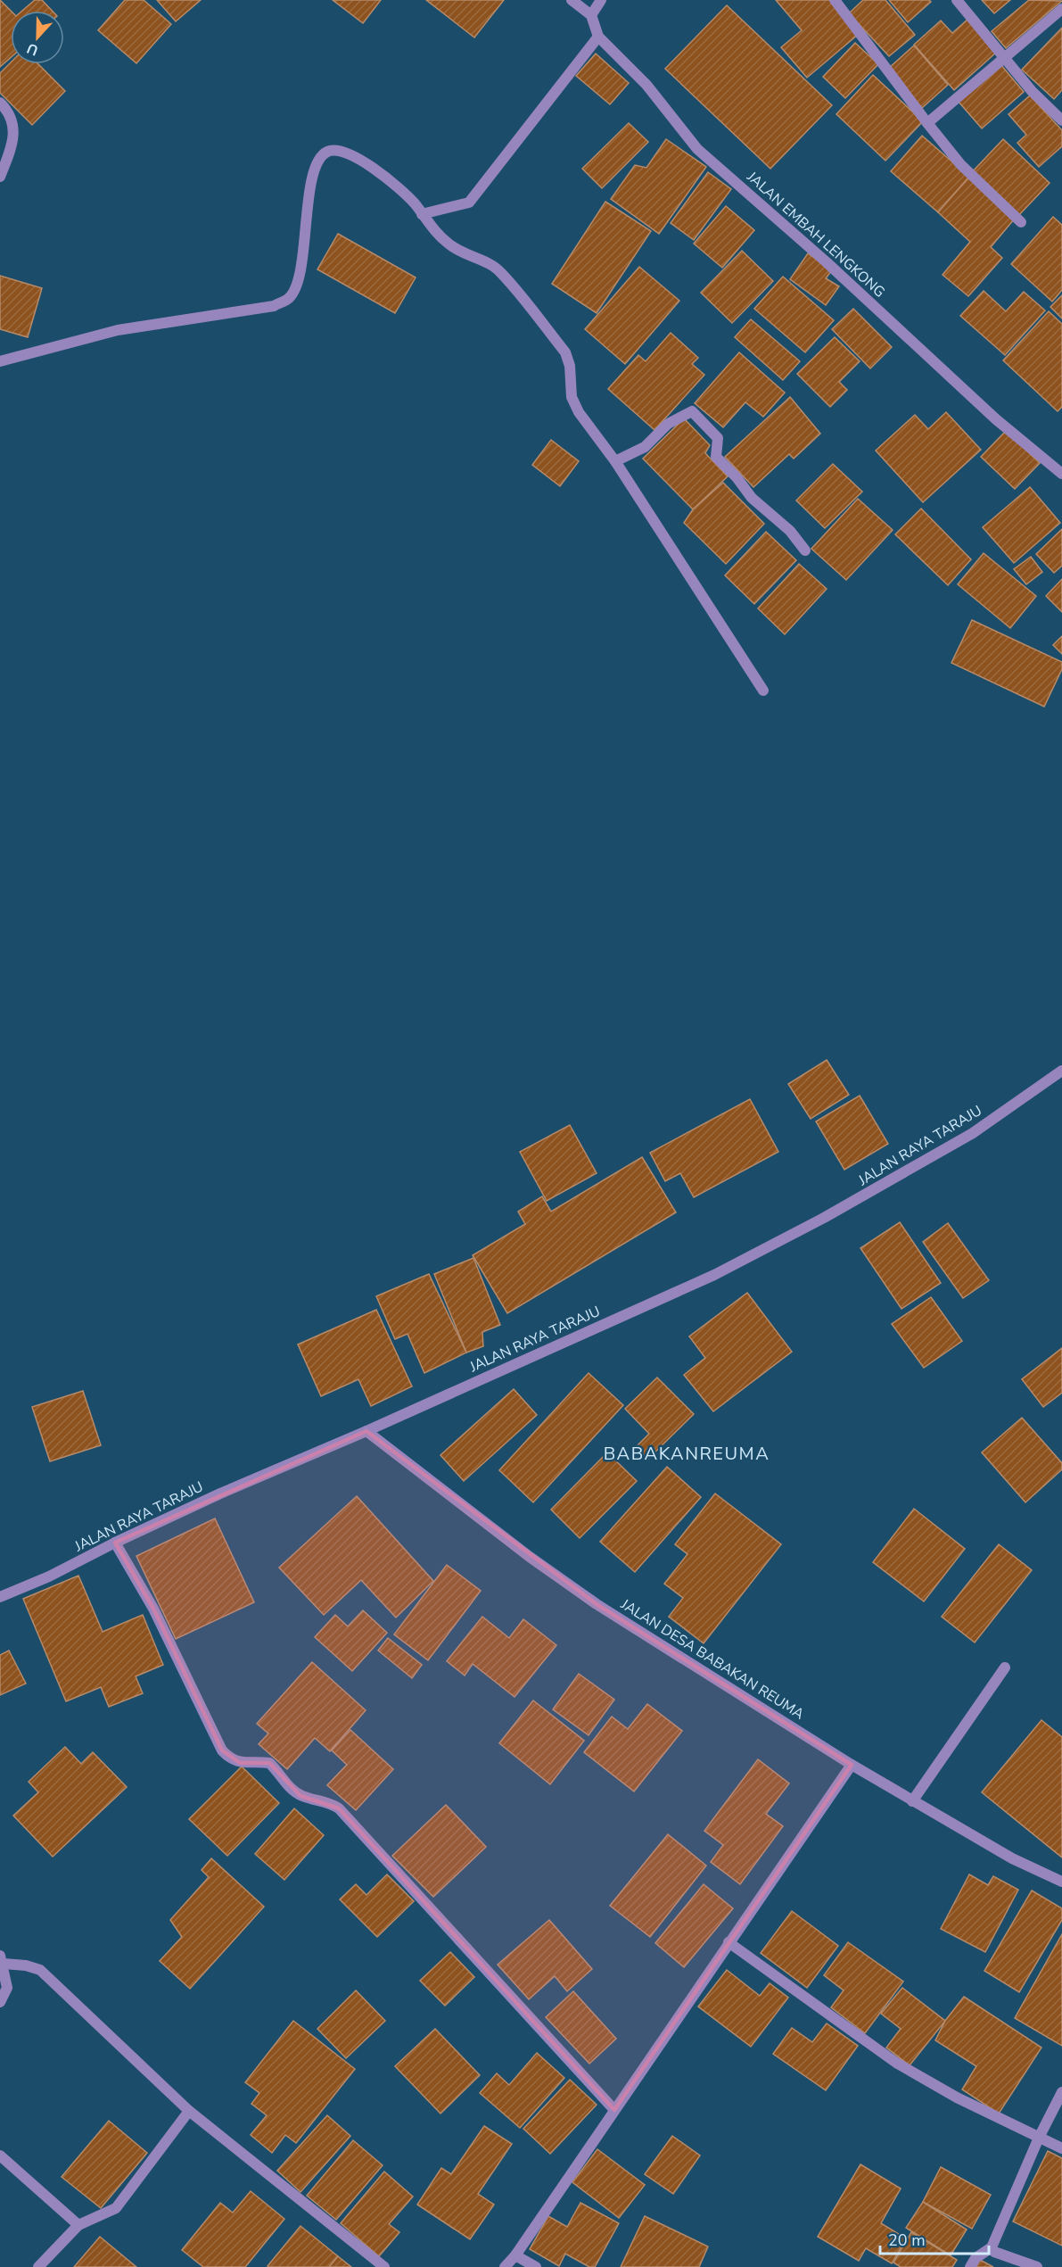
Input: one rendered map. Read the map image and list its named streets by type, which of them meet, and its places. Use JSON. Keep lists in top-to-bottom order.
{
  "streets": {
    "street": ["JALAN EMBAH LENGKONG", "JALAN RAYA TARAJU", "JALAN DESA BABAKAN REUMA"]
  },
  "crossings": [
    ["JALAN RAYA TARAJU", "JALAN DESA BABAKAN REUMA"]
  ],
  "districts": ["BABAKANREUMA"],
  "scale_bar": "20 m",
  "north": "bottom"
}
